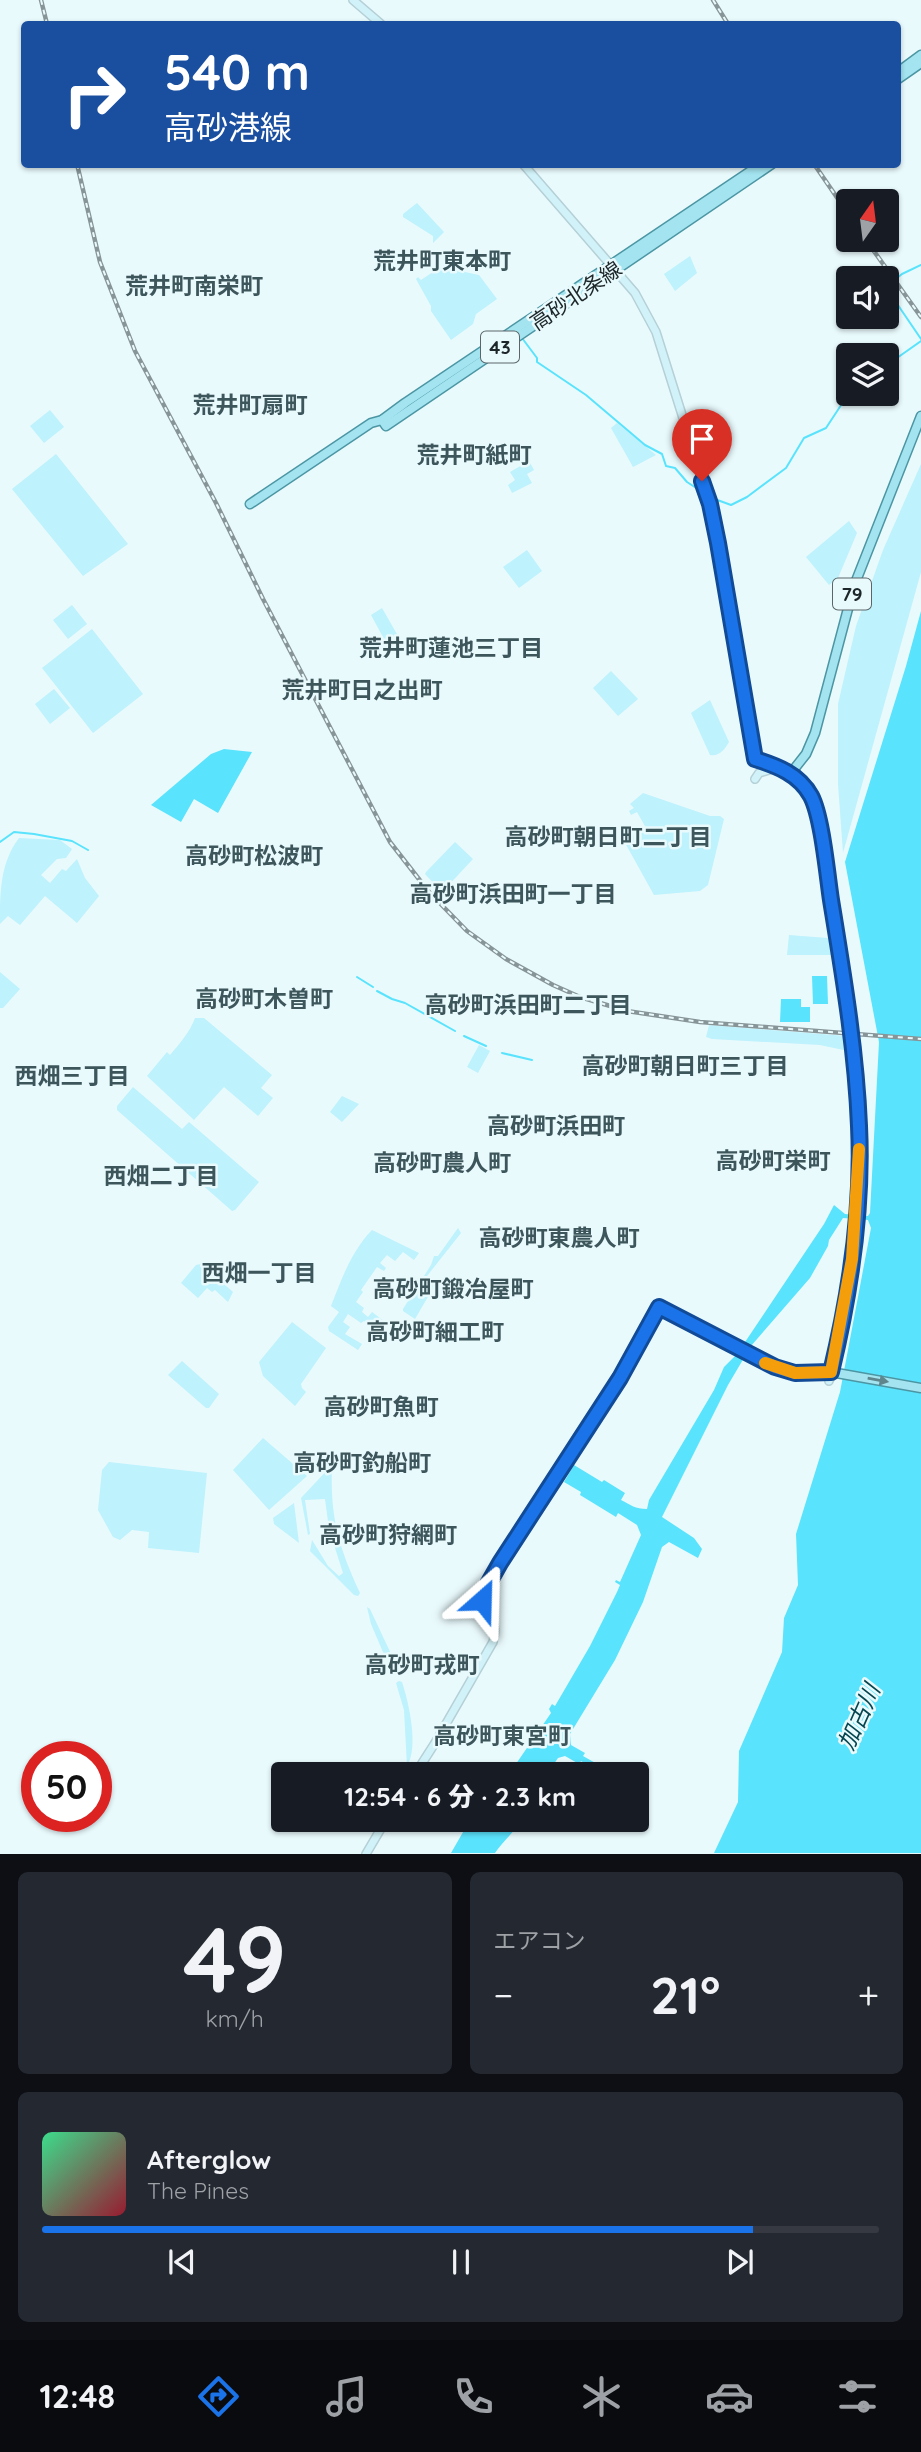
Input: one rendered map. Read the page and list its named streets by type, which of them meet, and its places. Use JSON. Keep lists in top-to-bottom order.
{
  "streets": {
    "main road": ["高砂北条線", "43", "79"]
  },
  "districts": [
    "荒井町東本町",
    "荒井町南栄町",
    "荒井町扇町",
    "荒井町紙町",
    "荒井町蓮池三丁目",
    "荒井町日之出町",
    "高砂町朝日町二丁目",
    "高砂町松波町",
    "高砂町浜田町一丁目",
    "高砂町木曽町",
    "高砂町浜田町二丁目",
    "高砂町朝日町三丁目",
    "西畑三丁目",
    "高砂町浜田町",
    "高砂町栄町",
    "高砂町農人町",
    "西畑二丁目",
    "高砂町東農人町",
    "西畑一丁目",
    "高砂町鍛冶屋町",
    "高砂町細工町",
    "高砂町魚町",
    "高砂町釣船町",
    "高砂町狩網町",
    "高砂町戎町",
    "高砂町東宮町"
  ],
  "water": ["加古川"],
  "north": "top",
  "page": {
    "turn": ["540 m", "高砂港線"],
    "limit": "50",
    "trip": "12:54 · 6 分 · 2.3 km",
    "tile": [
      ["49", "km/h"],
      "エアコン"
    ],
    "heat": ["−", "21°", "+"],
    "song": ["Afterglow", "The Pines"],
    "tabs": "12:48"
  }
}
